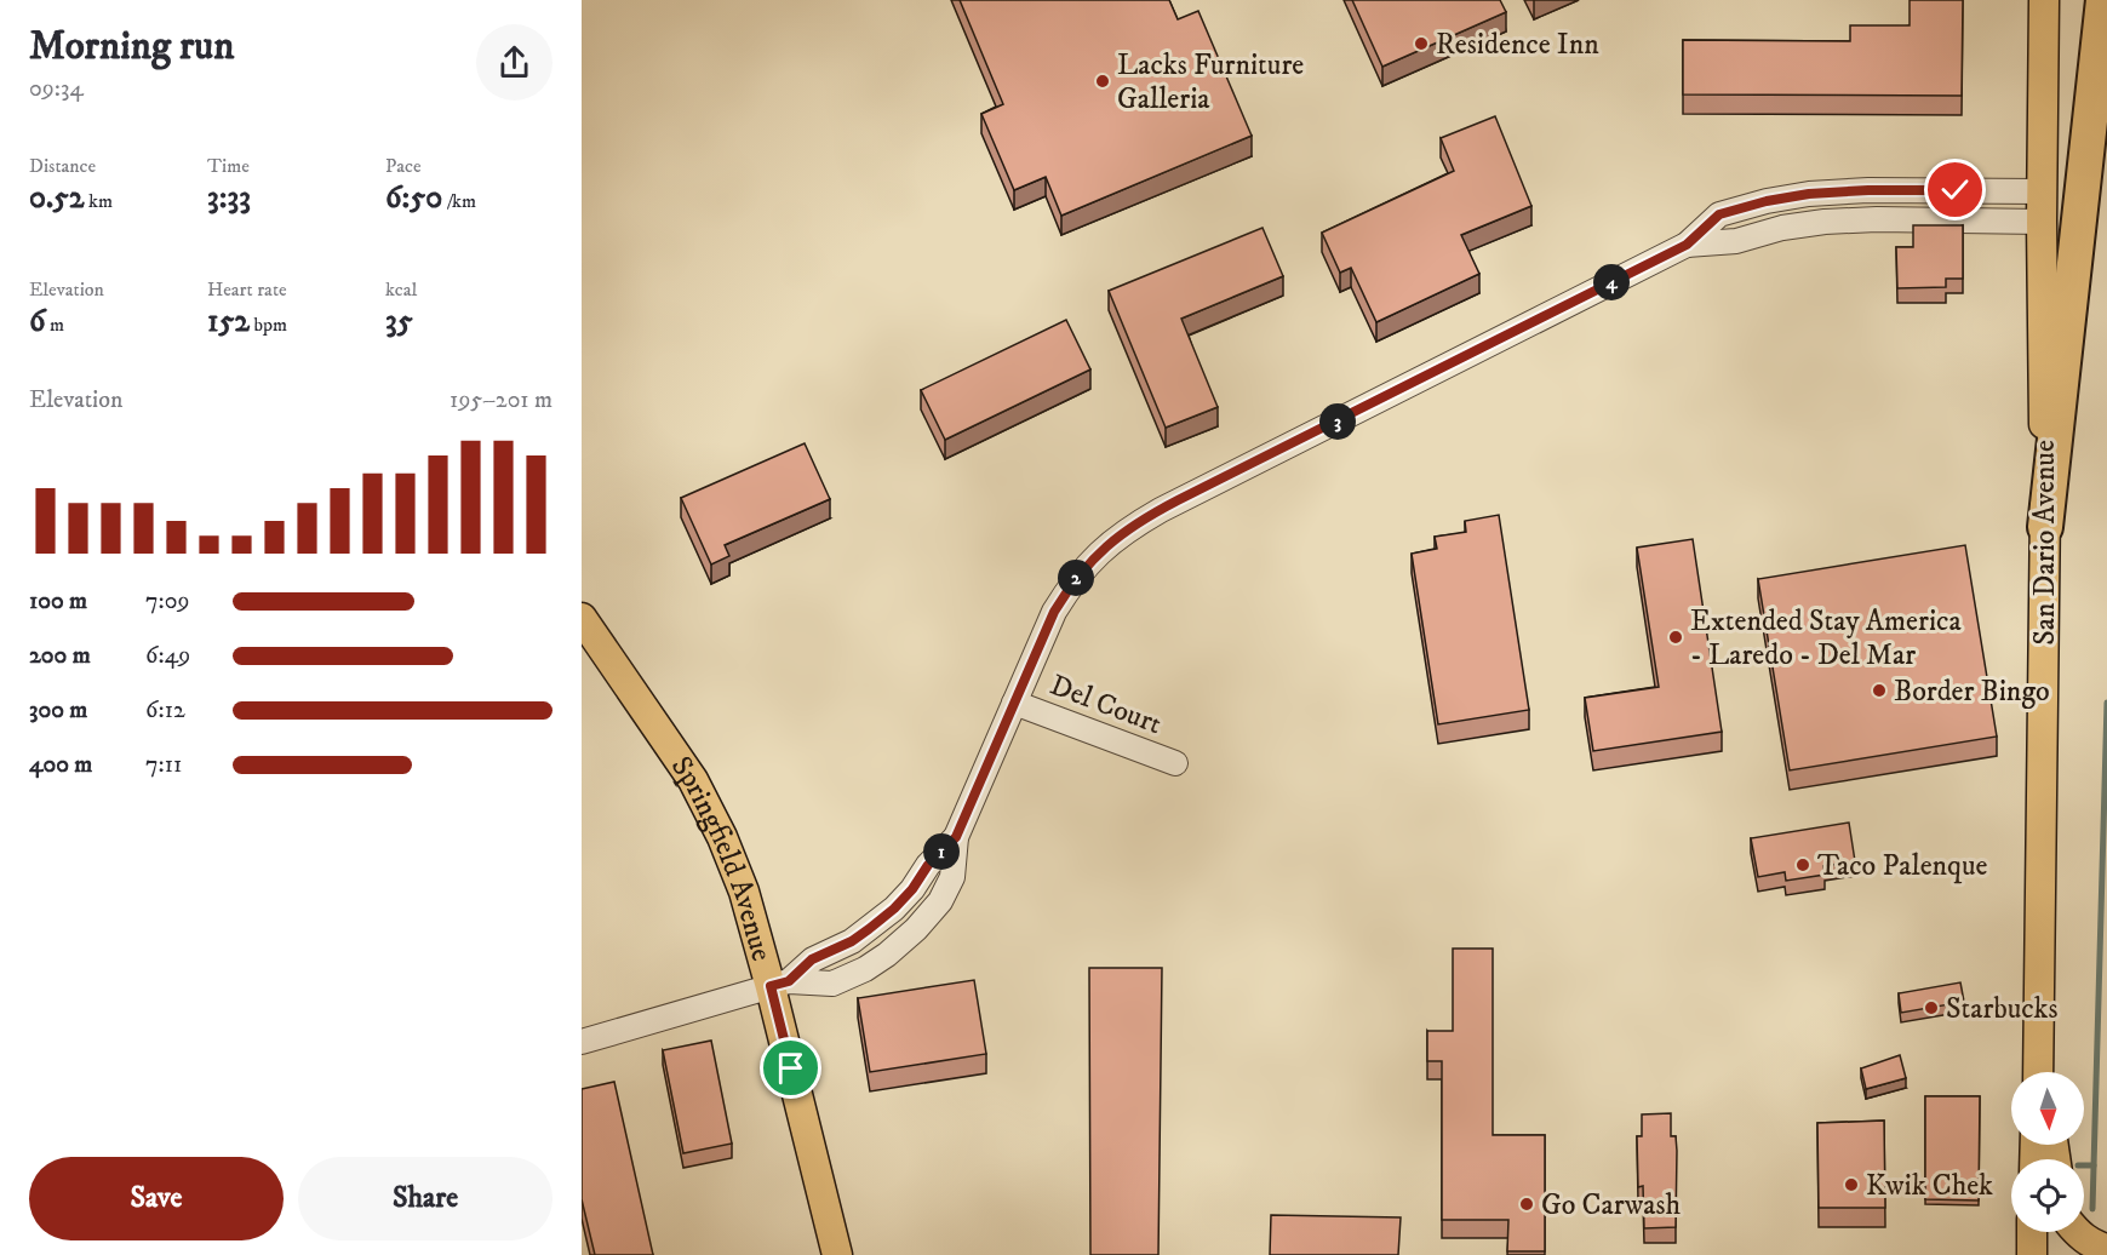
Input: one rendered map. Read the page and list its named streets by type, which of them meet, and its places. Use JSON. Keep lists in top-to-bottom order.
{
  "streets": {
    "main road": ["San Dario Avenue", "Springfield Avenue"],
    "street": ["Del Court"]
  },
  "places": [
    "Residence Inn",
    "Lacks Furniture Galleria",
    "Extended Stay America - Laredo - Del Mar",
    "Border Bingo",
    "Taco Palenque",
    "Starbucks",
    "Kwik Chek",
    "Go Carwash"
  ],
  "north": "bottom",
  "page": {
    "heading": ["Morning run", "09:34"],
    "stats": [
      ["Distance", "0.52 km"],
      ["Time", "3:33"],
      ["Pace", "6:50 /km"],
      ["Elevation", "6 m"],
      ["Heart rate", "152 bpm"],
      ["kcal", "35"]
    ],
    "pins": [
      "4",
      "3",
      "2",
      "1"
    ],
    "chart": ["Elevation", "195–201 m"],
    "list": [
      {
        "name": "100 m",
        "note": "7:09"
      },
      {
        "name": "200 m",
        "note": "6:49"
      },
      {
        "name": "300 m",
        "note": "6:12"
      },
      {
        "name": "400 m",
        "note": "7:11"
      }
    ],
    "buttons": ["Save", "Share"]
  }
}
